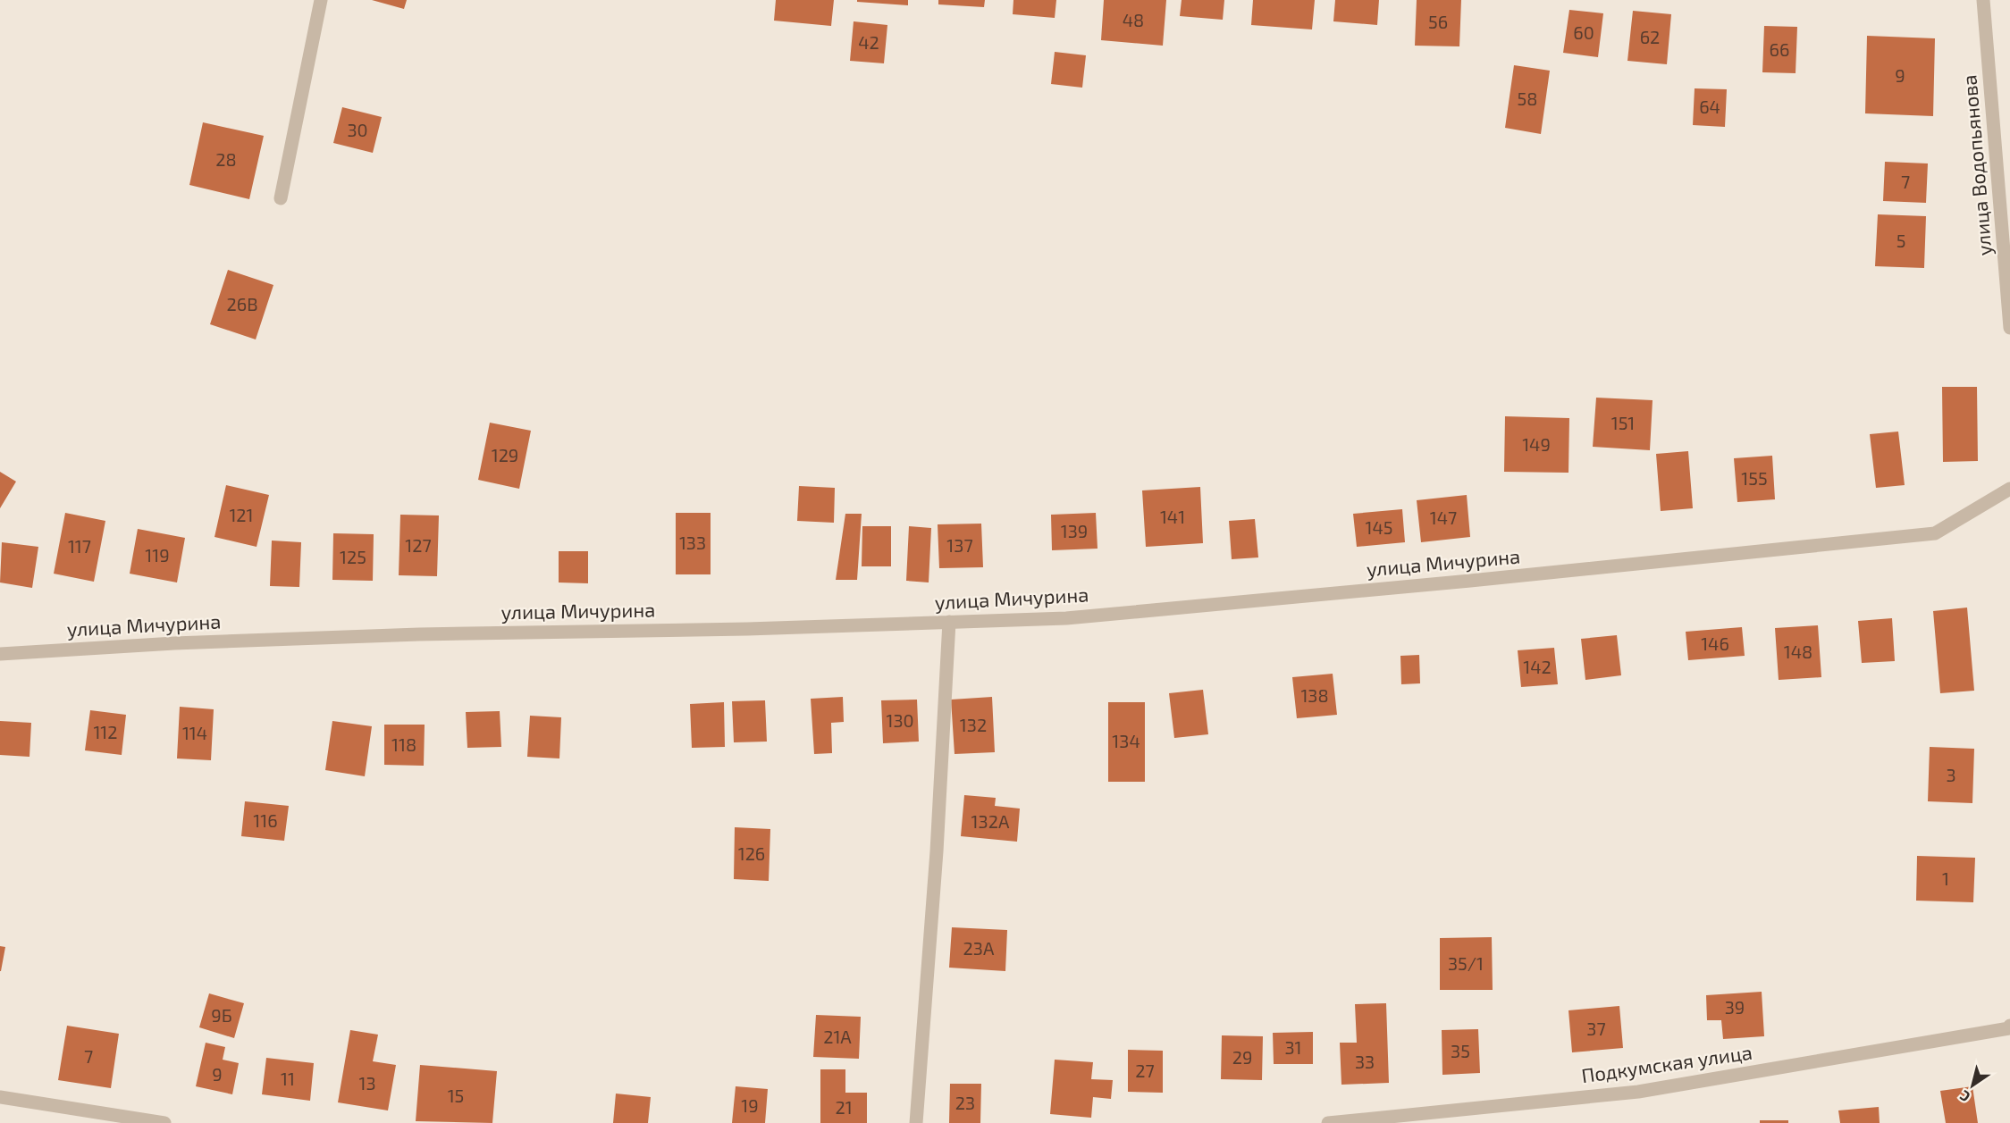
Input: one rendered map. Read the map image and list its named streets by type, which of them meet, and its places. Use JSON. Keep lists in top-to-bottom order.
{
  "streets": {
    "street": ["улица Водопьянова", "улица Мичурина", "Подкумская улица"]
  },
  "house_numbers": [
    "48",
    "56",
    "60",
    "62",
    "42",
    "66",
    "9",
    "58",
    "64",
    "30",
    "28",
    "7",
    "5",
    "26В",
    "151",
    "149",
    "129",
    "155",
    "121",
    "141",
    "147",
    "145",
    "139",
    "133",
    "127",
    "137",
    "117",
    "119",
    "125",
    "146",
    "148",
    "142",
    "138",
    "130",
    "132",
    "112",
    "114",
    "134",
    "118",
    "3",
    "116",
    "132А",
    "126",
    "1",
    "23А",
    "35/1",
    "39",
    "9Б",
    "37",
    "21А",
    "31",
    "35",
    "7",
    "29",
    "33",
    "27",
    "9",
    "11",
    "13",
    "15",
    "23",
    "19",
    "21"
  ],
  "north": "bottom left"
}
